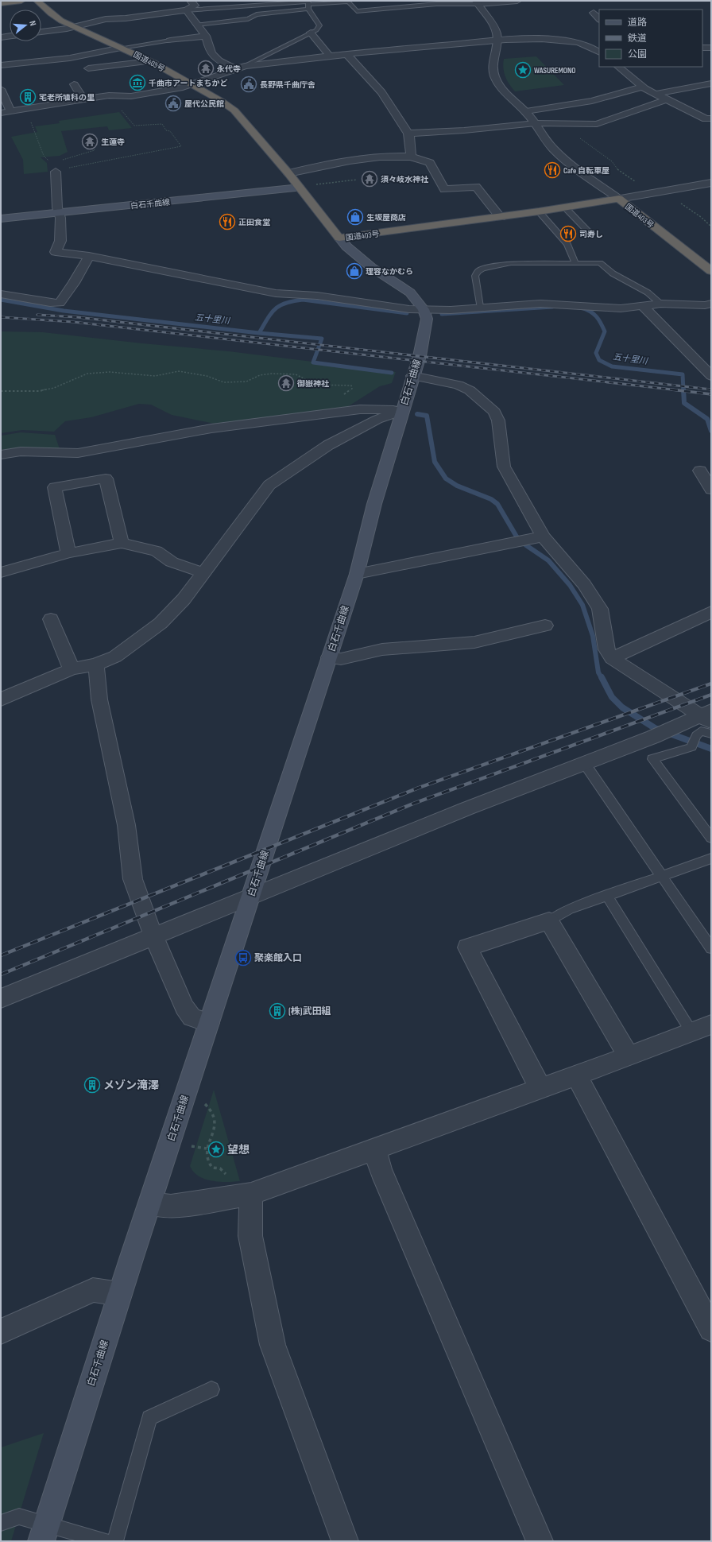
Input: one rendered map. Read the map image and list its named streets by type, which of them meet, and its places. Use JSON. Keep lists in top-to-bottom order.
{
  "streets": {
    "highway": ["国道403号"],
    "main road": ["白石千曲線"]
  },
  "crossings": [
    ["国道403号", "白石千曲線"]
  ],
  "water": ["五十里川"],
  "places": {
    "temple": [
      "永代寺",
      "生蓮寺",
      "須々岐水神社",
      "御嶽神社"
    ],
    "place": ["WASUREMONO", "望想"],
    "museum": ["千曲市アートまちかど"],
    "public building": ["長野県千曲庁舎", "屋代公民館"],
    "building": ["宅老所埴科の里", "(株)武田組", "メゾン滝澤"],
    "restaurant": ["Cafe 自転車屋", "正田食堂", "司寿し"],
    "shop": ["生坂屋商店", "理容なかむら"],
    "bus stop": ["聚楽館入口"]
  },
  "legend": ["道路", "鉄道", "公園"],
  "north": "right"
}
